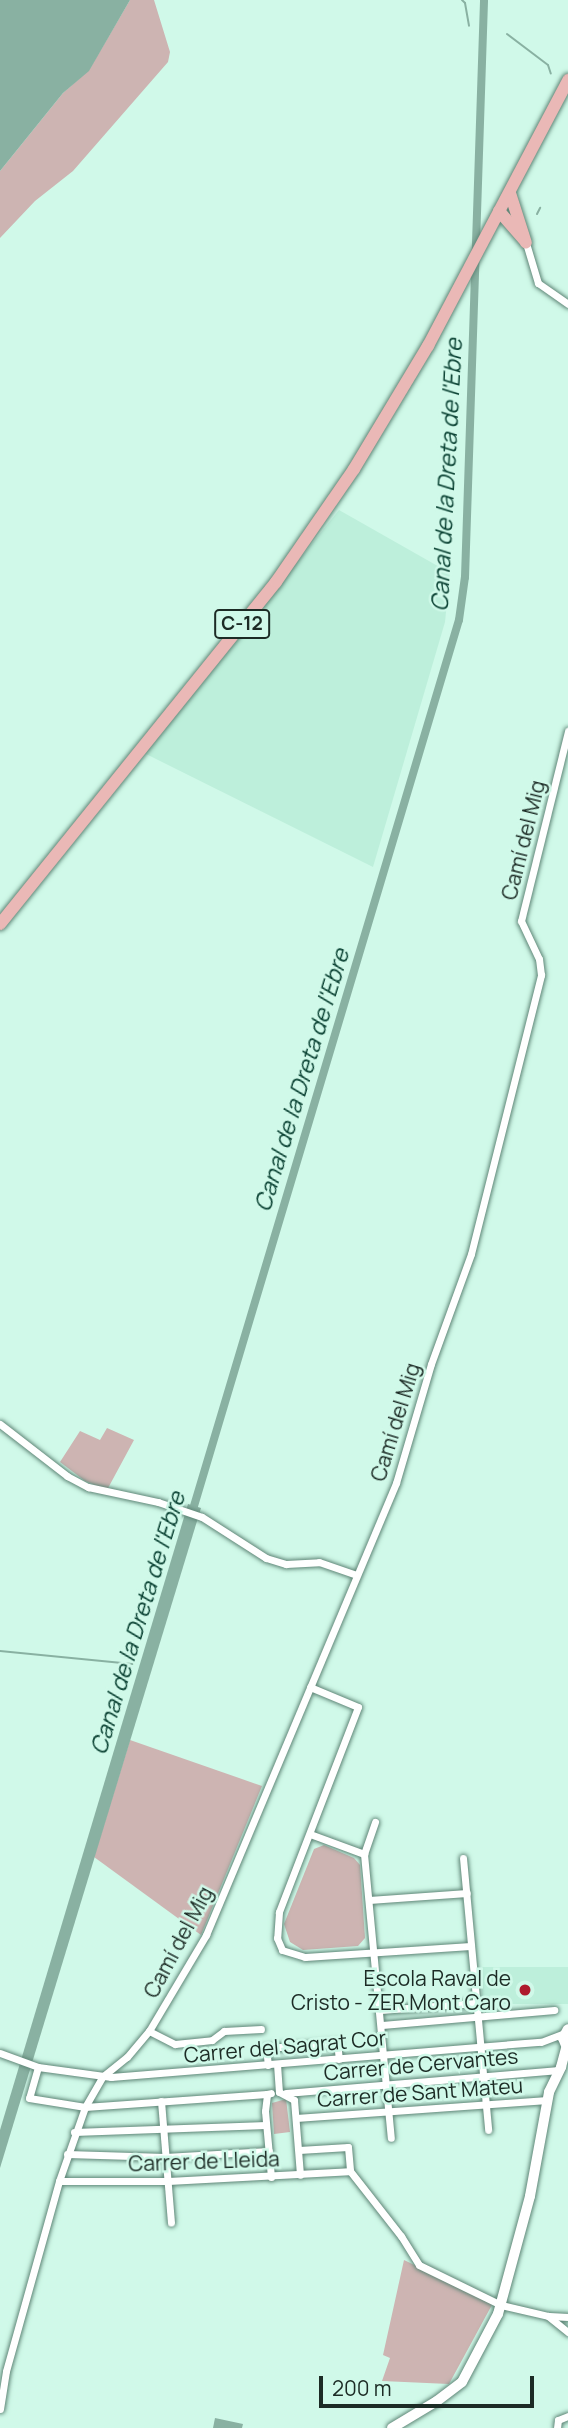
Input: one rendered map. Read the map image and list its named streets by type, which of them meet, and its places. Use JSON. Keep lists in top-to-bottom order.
{
  "streets": {
    "main road": ["C-12"],
    "street": [
      "Camí del Mig",
      "Carrer del Sagrat Cor",
      "Carrer de Cervantes",
      "Carrer de Sant Mateu",
      "Carrer de Lleida"
    ]
  },
  "crossings": [
    ["Camí del Mig", "Carrer del Sagrat Cor"],
    ["Carrer del Sagrat Cor", "Carrer de Cervantes"]
  ],
  "water": ["Canal de la Dreta de l'Ebre"],
  "places": ["Escola Raval de Cristo - ZER Mont Caro"],
  "scale_bar": "200 m"
}
